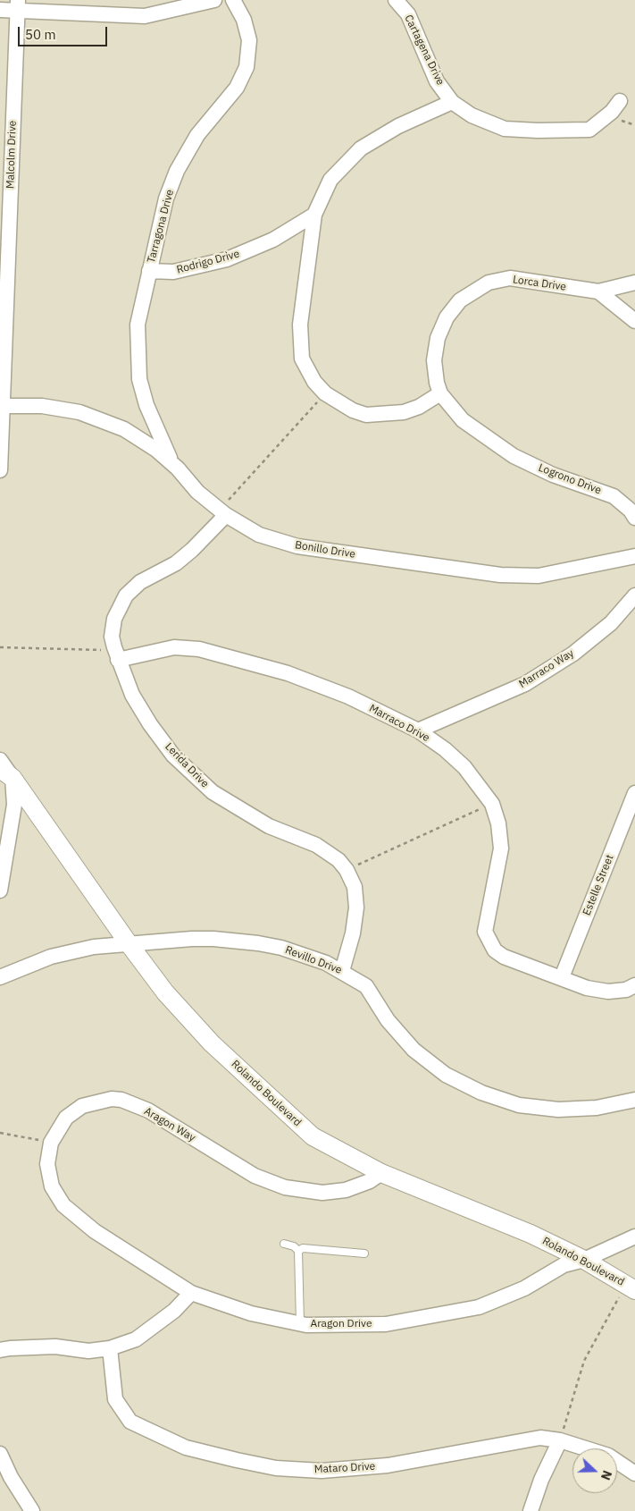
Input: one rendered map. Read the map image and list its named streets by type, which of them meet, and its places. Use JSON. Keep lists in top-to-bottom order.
{
  "streets": {
    "street": [
      "Cartagena Drive",
      "Malcolm Drive",
      "Tarragona Drive",
      "Rodrigo Drive",
      "Lorca Drive",
      "Logrono Drive",
      "Bonillo Drive",
      "Marraco Way",
      "Marraco Drive",
      "Lerida Drive",
      "Estelle Street",
      "Revillo Drive",
      "Rolando Boulevard",
      "Aragon Way",
      "Aragon Drive",
      "Mataro Drive"
    ]
  },
  "crossings": [
    ["Malcolm Drive", "Bonillo Drive"],
    ["Tarragona Drive", "Rodrigo Drive"],
    ["Tarragona Drive", "Bonillo Drive"],
    ["Lorca Drive", "Logrono Drive"],
    ["Bonillo Drive", "Lerida Drive"],
    ["Marraco Way", "Marraco Drive"],
    ["Marraco Drive", "Lerida Drive"],
    ["Marraco Drive", "Estelle Street"],
    ["Lerida Drive", "Revillo Drive"],
    ["Revillo Drive", "Rolando Boulevard"],
    ["Rolando Boulevard", "Aragon Way"],
    ["Rolando Boulevard", "Aragon Drive"],
    ["Aragon Way", "Aragon Drive"]
  ],
  "scale_bar": "50 m",
  "north": "right"
}
